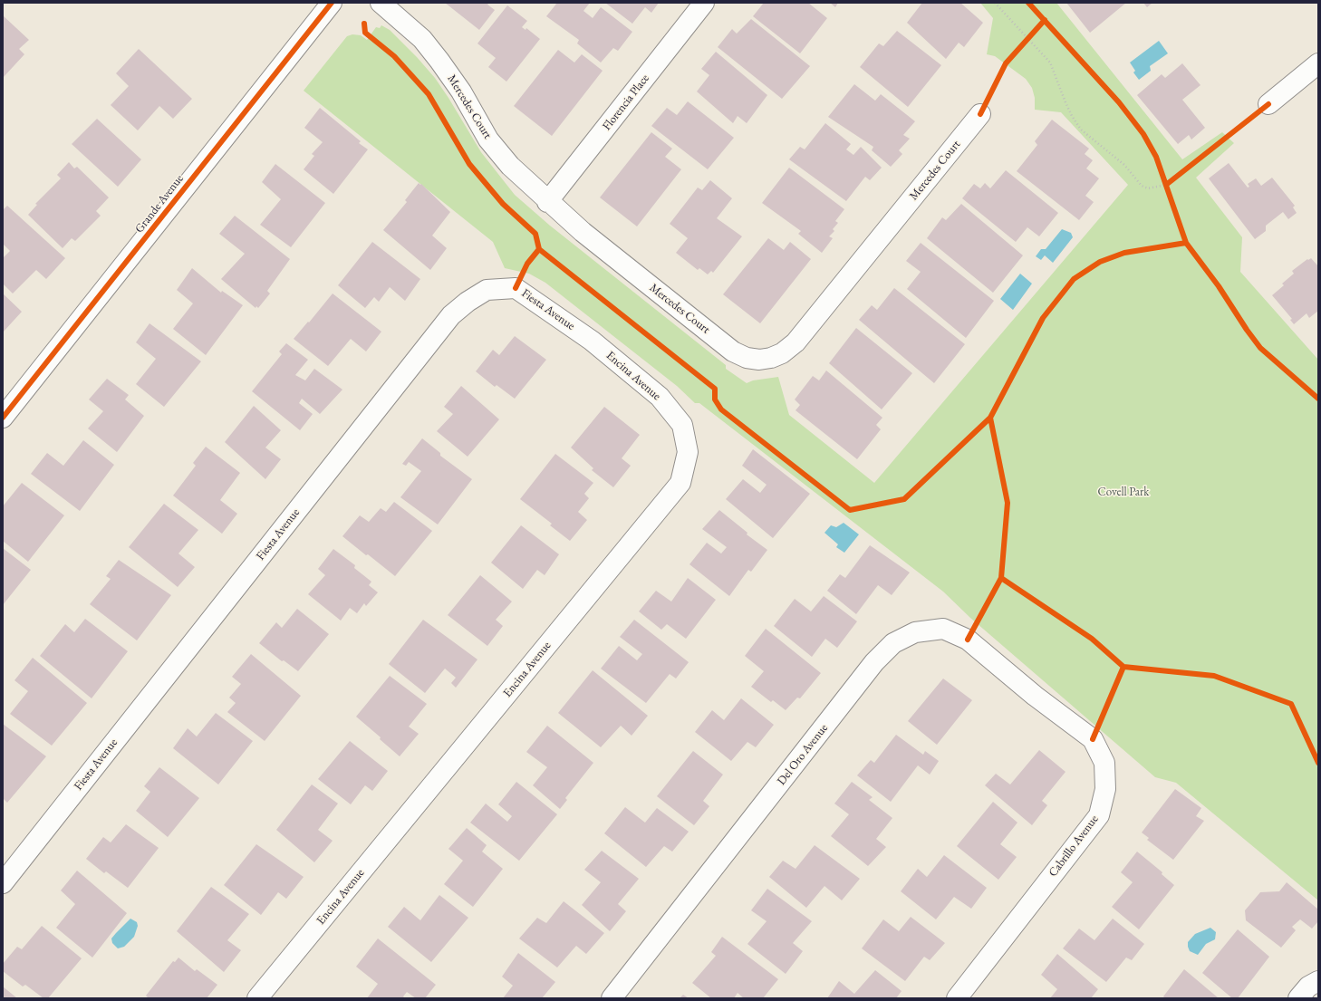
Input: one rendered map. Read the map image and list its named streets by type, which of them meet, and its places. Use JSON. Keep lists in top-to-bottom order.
{
  "streets": {
    "street": [
      "Florencia Place",
      "Mercedes Court",
      "Grande Avenue",
      "Fiesta Avenue",
      "Encina Avenue",
      "Del Oro Avenue",
      "Cabrillo Avenue"
    ]
  },
  "crossings": [
    ["Florencia Place", "Mercedes Court"],
    ["Fiesta Avenue", "Encina Avenue"],
    ["Del Oro Avenue", "Cabrillo Avenue"]
  ],
  "parks": ["Covell Park"]
}
